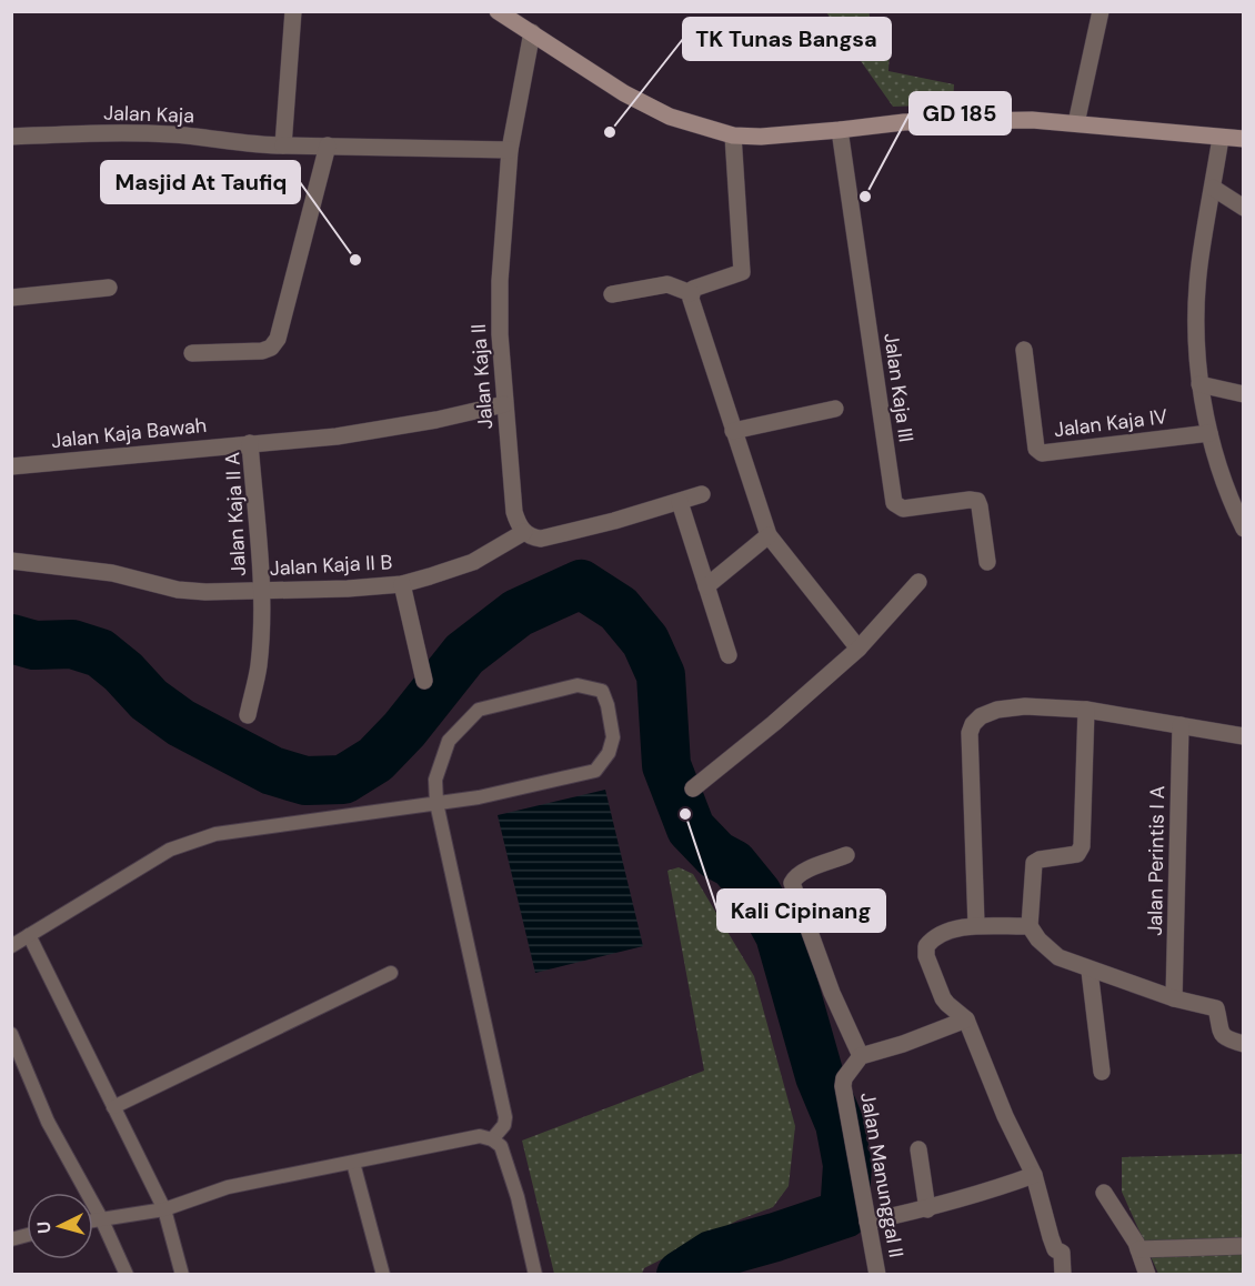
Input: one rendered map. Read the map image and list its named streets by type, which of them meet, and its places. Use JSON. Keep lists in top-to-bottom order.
{
  "streets": {
    "street": [
      "Jalan Kaja",
      "Jalan Kaja II",
      "Jalan Kaja III",
      "Jalan Kaja IV",
      "Jalan Kaja Bawah",
      "Jalan Kaja II A",
      "Jalan Kaja II B",
      "Jalan Perintis I A",
      "Jalan Manunggal II"
    ]
  },
  "crossings": [
    ["Jalan Kaja", "Jalan Kaja II"],
    ["Jalan Kaja II", "Jalan Kaja II A"],
    ["Jalan Kaja II", "Jalan Kaja II B"],
    ["Jalan Kaja Bawah", "Jalan Kaja II A"],
    ["Jalan Kaja II A", "Jalan Kaja II B"]
  ],
  "places": [
    "TK Tunas Bangsa",
    "GD 185",
    "Masjid At Taufiq",
    "Kali Cipinang"
  ],
  "north": "left"
}
